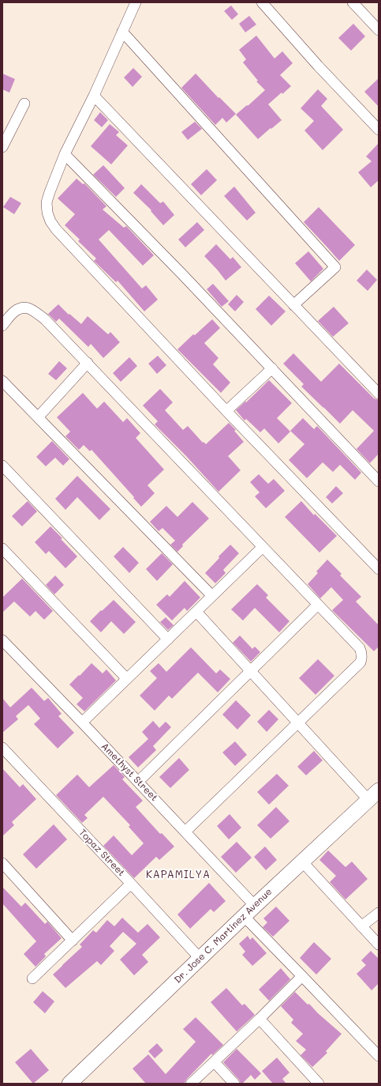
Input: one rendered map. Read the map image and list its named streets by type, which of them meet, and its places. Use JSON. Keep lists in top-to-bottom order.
{
  "streets": {
    "street": ["Amethyst Street", "Topaz Street", "Dr. Jose C. Martinez Avenue"]
  },
  "crossings": [
    ["Amethyst Street", "Dr. Jose C. Martinez Avenue"],
    ["Topaz Street", "Dr. Jose C. Martinez Avenue"]
  ],
  "districts": ["KAPAMILYA"]
}
